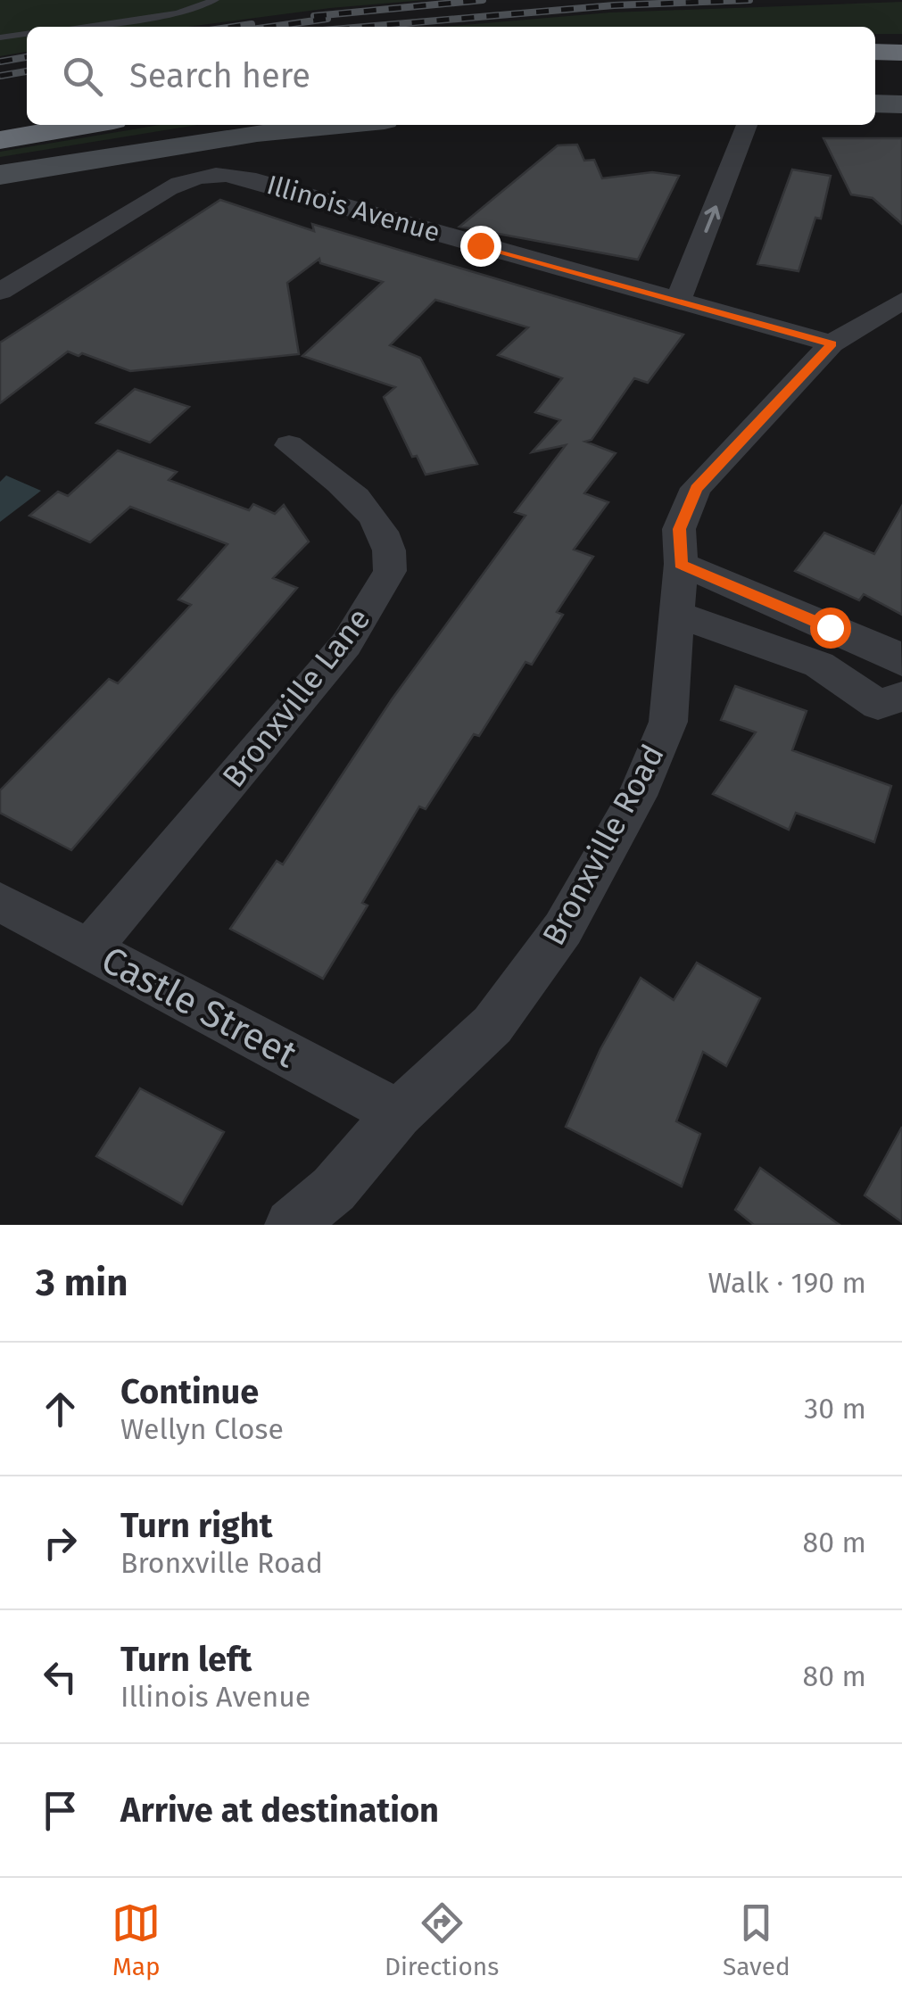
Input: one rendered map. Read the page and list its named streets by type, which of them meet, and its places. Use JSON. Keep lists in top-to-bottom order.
{
  "streets": {
    "street": [
      "Illinois Avenue",
      "Bronxville Lane",
      "Bronxville Road",
      "Castle Street"
    ]
  },
  "crossings": [
    ["Illinois Avenue", "Bronxville Road"],
    ["Bronxville Lane", "Castle Street"],
    ["Bronxville Road", "Castle Street"]
  ],
  "page": {
    "search": "Search here",
    "heading": ["3 min", "Walk · 190 m"],
    "list": [
      ["Continue", "Wellyn Close", "30 m"],
      ["Turn right", "Bronxville Road", "80 m"],
      ["Turn left", "Illinois Avenue", "80 m"],
      "Arrive at destination"
    ],
    "nav": ["Map", "Directions", "Saved"]
  }
}
